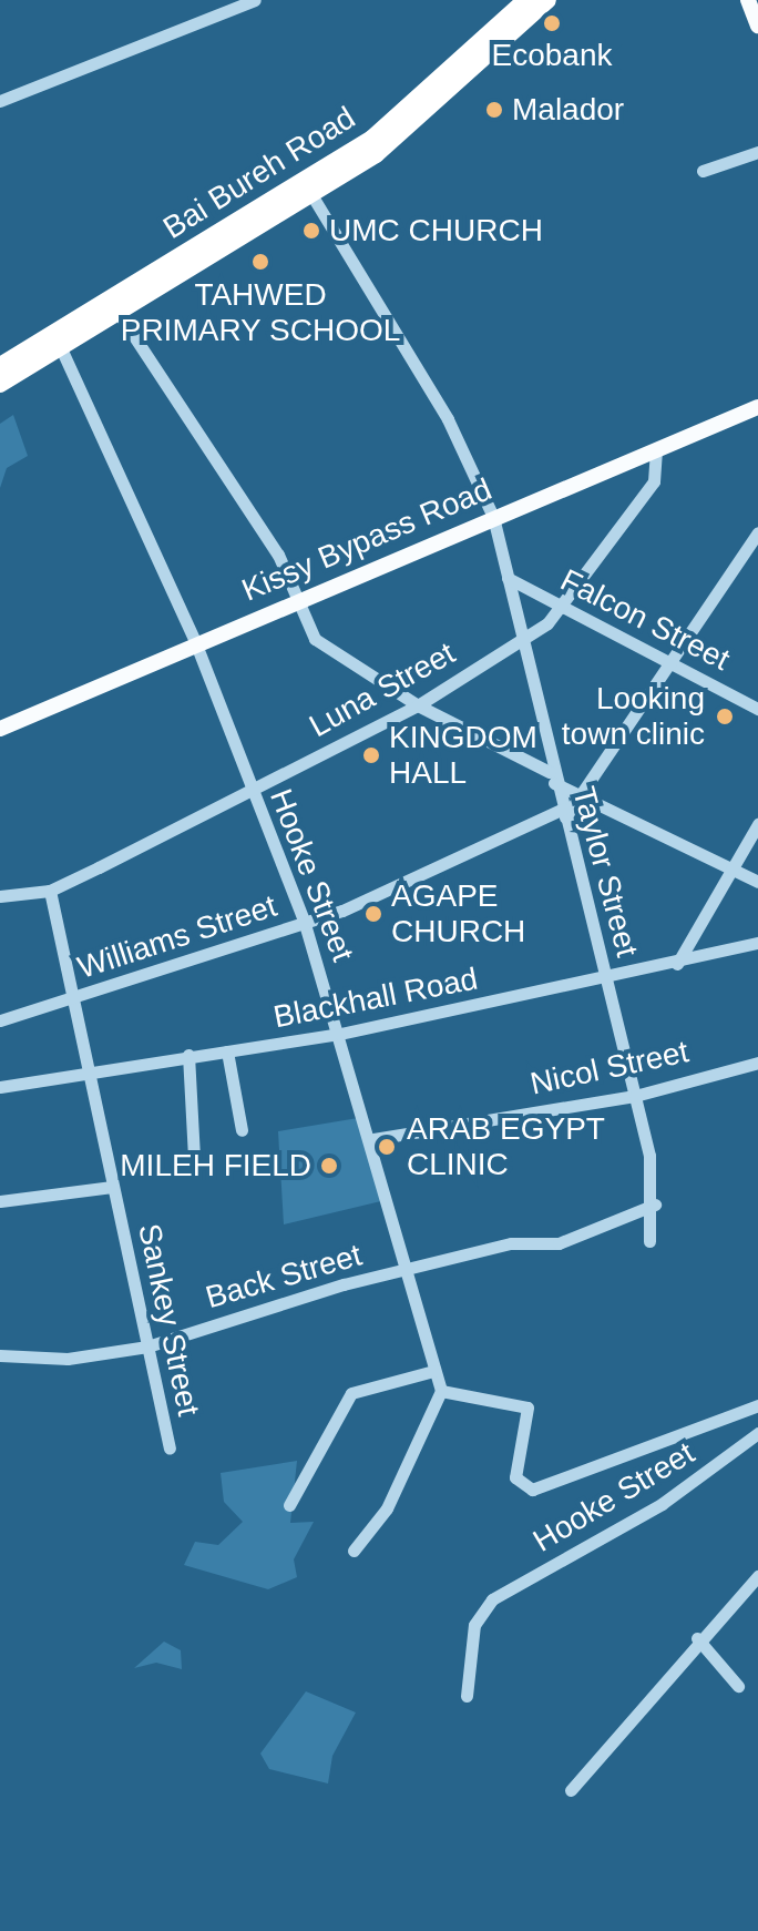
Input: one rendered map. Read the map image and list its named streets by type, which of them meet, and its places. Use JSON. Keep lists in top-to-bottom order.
{
  "streets": {
    "highway": ["Bai Bureh Road"],
    "main road": ["Kissy Bypass Road"],
    "street": [
      "Falcon Street",
      "Luna Street",
      "Taylor Street",
      "Hooke Street",
      "Williams Street",
      "Blackhall Road",
      "Nicol Street",
      "Back Street",
      "Sankey Street"
    ]
  },
  "crossings": [
    ["Kissy Bypass Road", "Luna Street"],
    ["Kissy Bypass Road", "Taylor Street"],
    ["Kissy Bypass Road", "Hooke Street"],
    ["Falcon Street", "Luna Street"],
    ["Falcon Street", "Taylor Street"],
    ["Luna Street", "Taylor Street"],
    ["Luna Street", "Hooke Street"],
    ["Luna Street", "Sankey Street"],
    ["Taylor Street", "Williams Street"],
    ["Taylor Street", "Blackhall Road"],
    ["Taylor Street", "Nicol Street"],
    ["Taylor Street", "Back Street"],
    ["Hooke Street", "Williams Street"],
    ["Hooke Street", "Blackhall Road"],
    ["Hooke Street", "Nicol Street"],
    ["Hooke Street", "Back Street"],
    ["Williams Street", "Sankey Street"],
    ["Blackhall Road", "Sankey Street"],
    ["Back Street", "Sankey Street"]
  ],
  "places": [
    "Ecobank",
    "Malador",
    "UMC CHURCH",
    "TAHWED PRIMARY SCHOOL",
    "Looking town clinic",
    "KINGDOM HALL",
    "AGAPE CHURCH",
    "ARAB EGYPT CLINIC",
    "MILEH FIELD"
  ]
}
